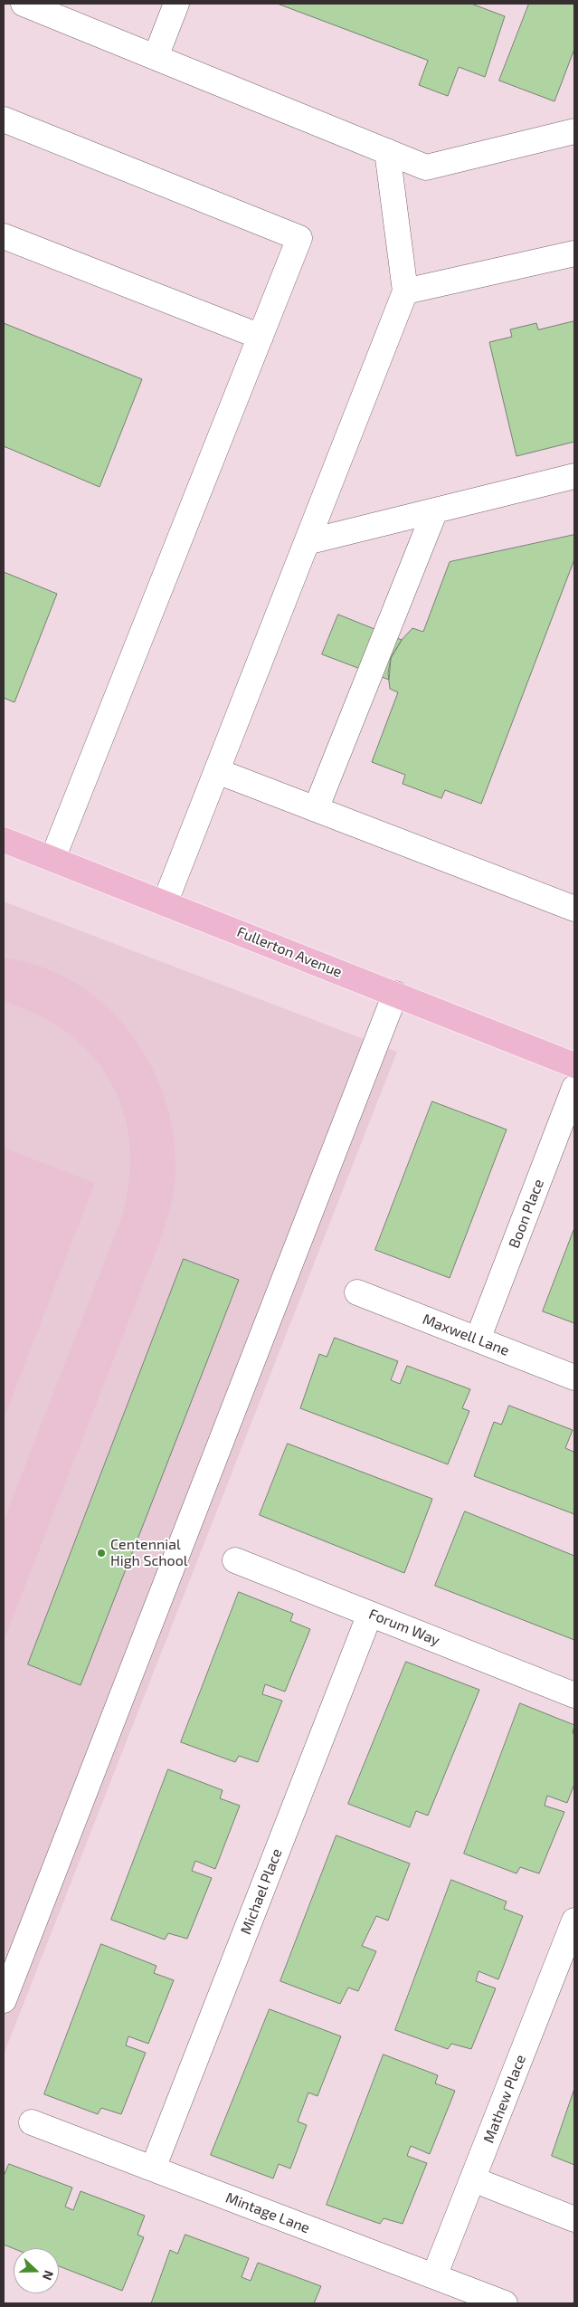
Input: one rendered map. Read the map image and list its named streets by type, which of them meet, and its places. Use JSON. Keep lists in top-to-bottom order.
{
  "streets": {
    "main road": ["Fullerton Avenue"],
    "street": [
      "Boon Place",
      "Maxwell Lane",
      "Forum Way",
      "Michael Place",
      "Mathew Place",
      "Mintage Lane"
    ]
  },
  "crossings": [
    ["Boon Place", "Maxwell Lane"],
    ["Forum Way", "Michael Place"],
    ["Michael Place", "Mintage Lane"],
    ["Mathew Place", "Mintage Lane"]
  ],
  "places": ["Centennial High School"],
  "north": "right"
}
